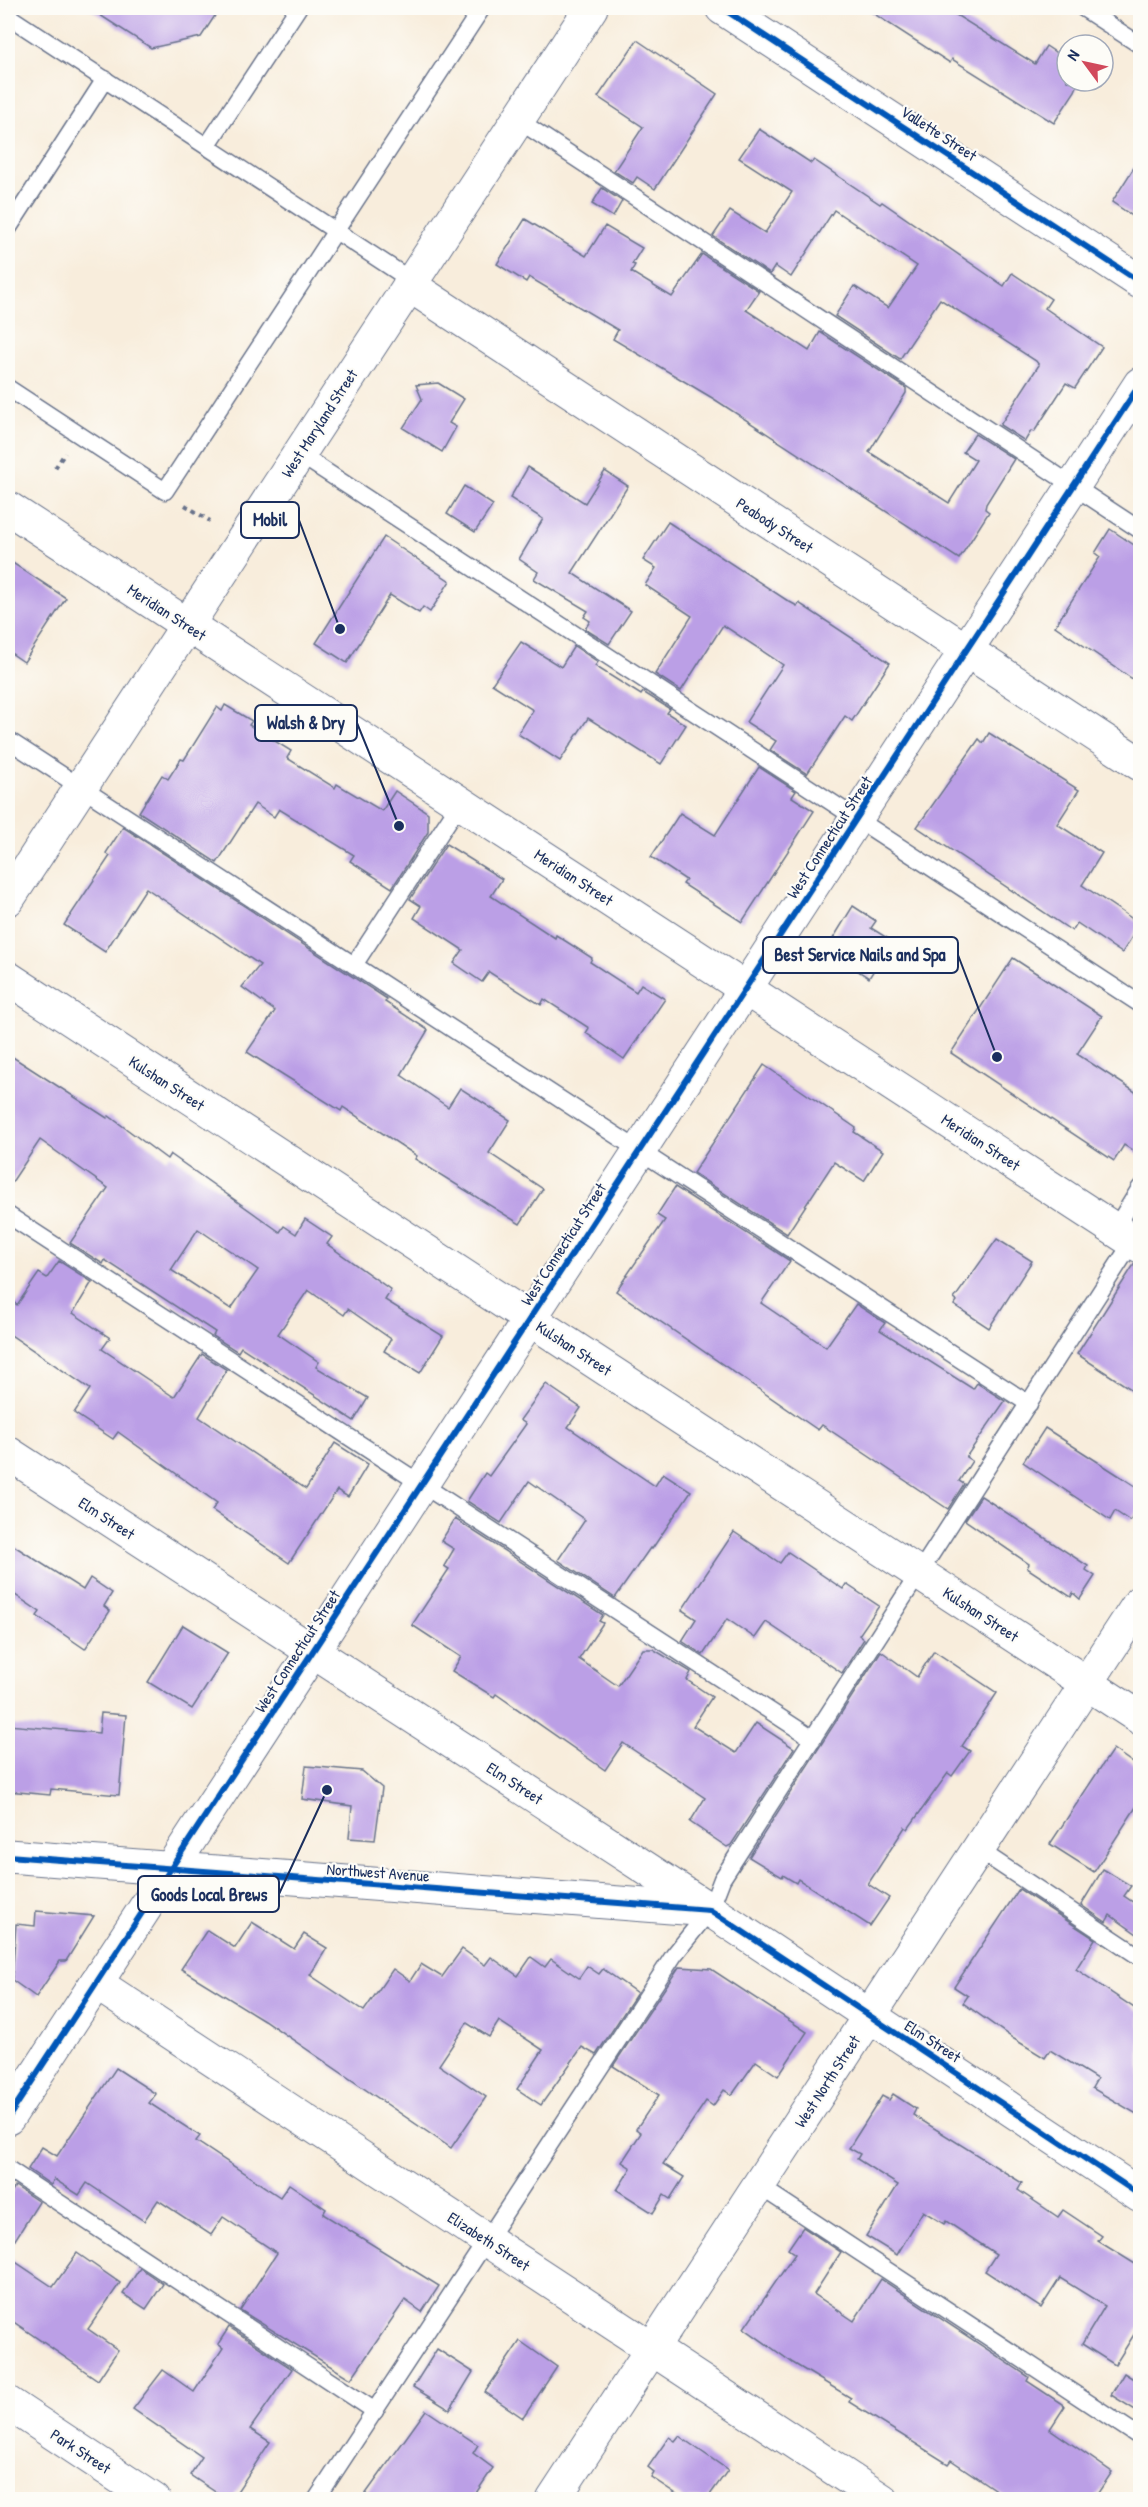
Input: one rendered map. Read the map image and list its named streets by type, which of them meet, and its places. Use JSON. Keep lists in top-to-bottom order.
{
  "streets": {
    "street": [
      "Vallette Street",
      "West Maryland Street",
      "Peabody Street",
      "Meridian Street",
      "West Connecticut Street",
      "Kulshan Street",
      "Elm Street",
      "Northwest Avenue",
      "West North Street",
      "Elizabeth Street",
      "Park Street"
    ]
  },
  "crossings": [
    ["West Maryland Street", "Peabody Street"],
    ["West Maryland Street", "Meridian Street"],
    ["Peabody Street", "West Connecticut Street"],
    ["Meridian Street", "West Connecticut Street"],
    ["West Connecticut Street", "Kulshan Street"],
    ["West Connecticut Street", "Elm Street"],
    ["West Connecticut Street", "Northwest Avenue"],
    ["West Connecticut Street", "Elizabeth Street"],
    ["Kulshan Street", "West North Street"],
    ["Elm Street", "Northwest Avenue"],
    ["Elm Street", "West North Street"],
    ["West North Street", "Elizabeth Street"]
  ],
  "places": [
    "Mobil",
    "Walsh & Dry",
    "Best Service Nails and Spa",
    "Goods Local Brews"
  ],
  "north": "top left"
}
